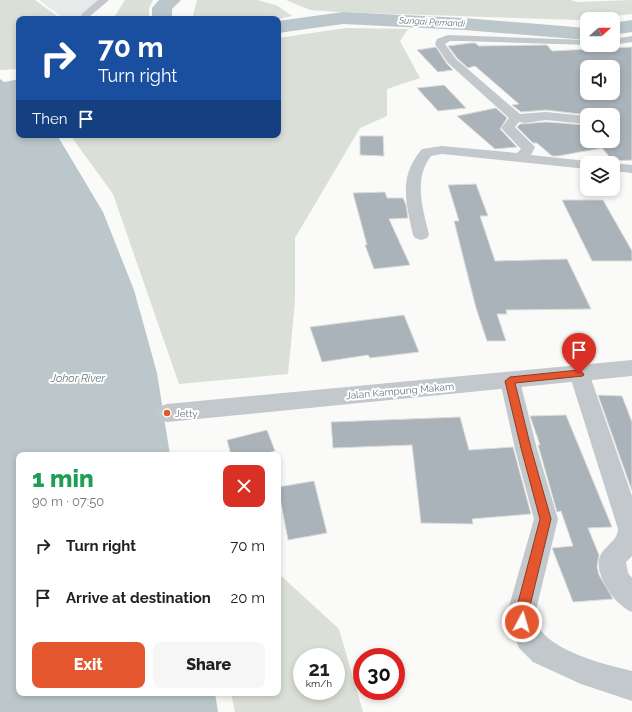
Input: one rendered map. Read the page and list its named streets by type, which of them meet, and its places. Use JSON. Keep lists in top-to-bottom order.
{
  "streets": {
    "street": ["Jalan Kampung Makam"]
  },
  "water": ["Sungai Pemandi", "Johor River"],
  "places": ["Jetty"],
  "north": "right",
  "page": {
    "turn": ["70 m", "Turn right"],
    "then": "Then",
    "heading": ["1 min", "90 m · 07:50"],
    "list": [
      {
        "name": "Turn right",
        "value": "70 m"
      },
      {
        "name": "Arrive at destination",
        "value": "20 m"
      }
    ],
    "buttons": ["Exit", "Share"],
    "speed": "21 km/h",
    "limit": "30"
  }
}
